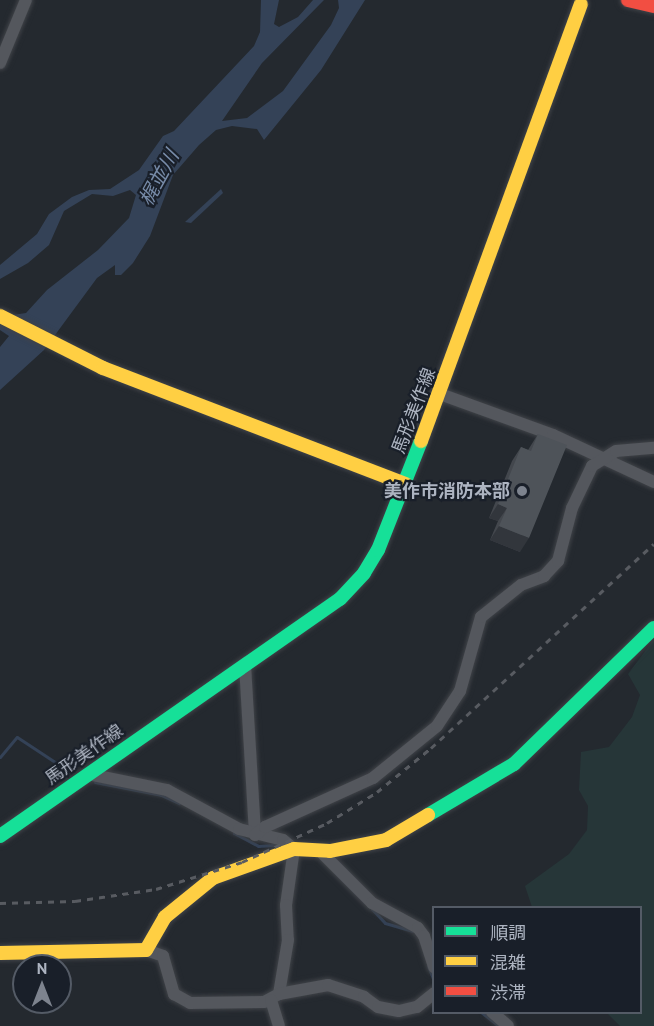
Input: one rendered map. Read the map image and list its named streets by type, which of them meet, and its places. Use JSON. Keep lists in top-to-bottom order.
{
  "streets": {
    "main road": ["馬形美作線"]
  },
  "water": ["梶並川"],
  "places": ["美作市消防本部"],
  "legend": ["順調", "混雑", "渋滞"],
  "north": "top"
}
